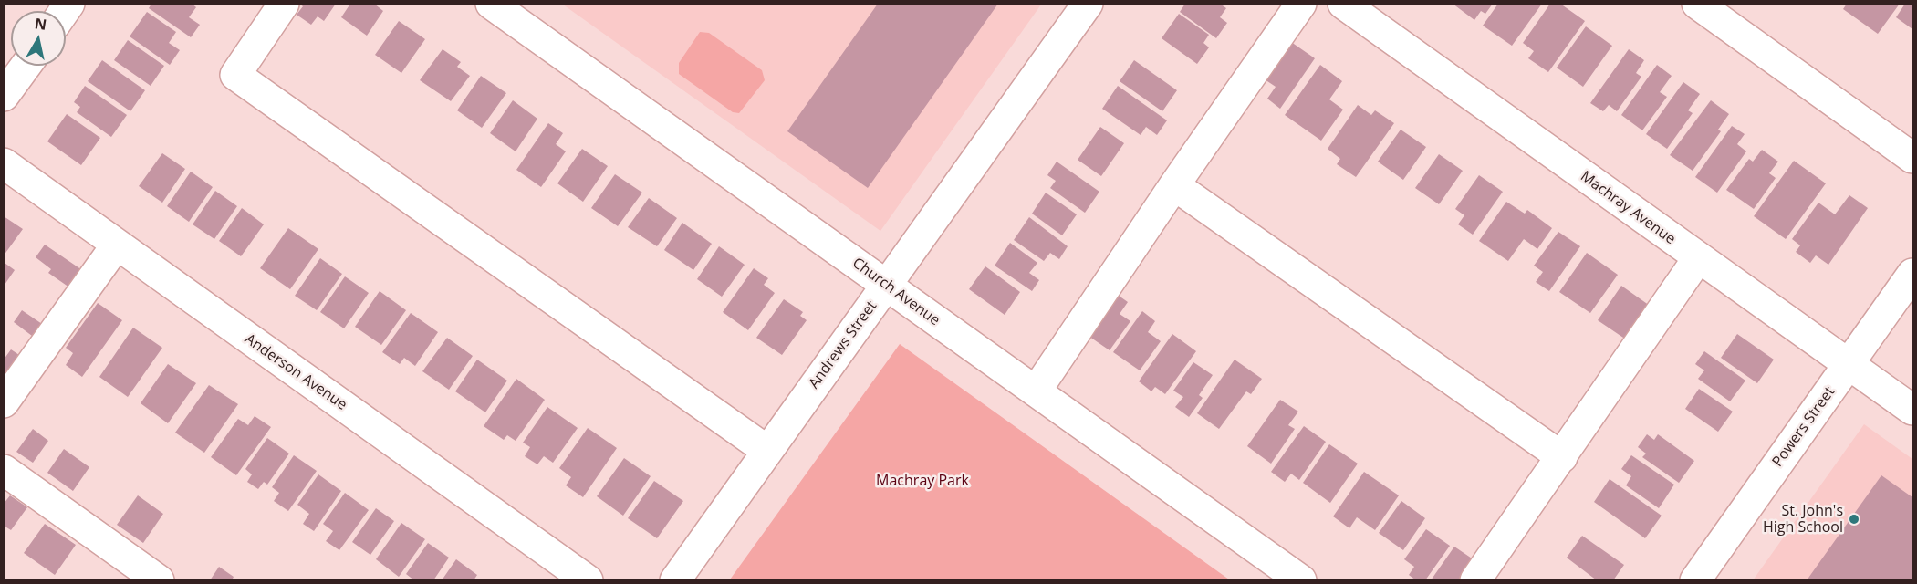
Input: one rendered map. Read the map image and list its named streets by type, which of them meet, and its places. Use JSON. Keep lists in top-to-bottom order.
{
  "streets": {
    "street": [
      "Machray Avenue",
      "Church Avenue",
      "Andrews Street",
      "Anderson Avenue",
      "Powers Street"
    ]
  },
  "crossings": [
    ["Machray Avenue", "Powers Street"],
    ["Church Avenue", "Andrews Street"]
  ],
  "parks": ["Machray Park"],
  "places": ["St. John's High School"],
  "north": "top"
}
